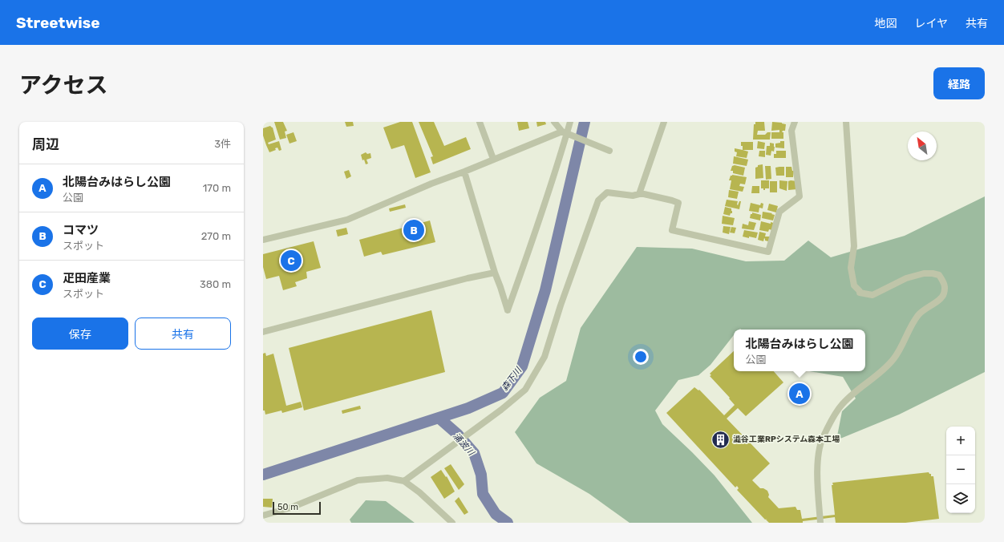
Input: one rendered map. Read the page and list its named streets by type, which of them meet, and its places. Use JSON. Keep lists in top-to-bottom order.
{
  "water": ["森下川", "涌波川"],
  "places": {
    "building": ["澁谷工業RPシステム森本工場"]
  },
  "scale_bar": "50 m",
  "north": "top left",
  "page": {
    "header": "Streetwise",
    "nav": ["地図", "レイヤ", "共有"],
    "title": "アクセス",
    "buttons": [
      "経路",
      ["保存", "共有"]
    ],
    "heading": ["周辺", "3件"],
    "list": [
      {
        "mark": "A",
        "name": "北陽台みはらし公園",
        "note": "公園",
        "value": "170 m"
      },
      {
        "mark": "B",
        "name": "コマツ",
        "note": "スポット",
        "value": "270 m"
      },
      {
        "mark": "C",
        "name": "疋田産業",
        "note": "スポット",
        "value": "380 m"
      }
    ],
    "pins": ["B", "C", "A"],
    "popup": ["北陽台みはらし公園", "公園"],
    "map_buttons": ["+", "−"],
    "scale": "50 m"
  }
}
